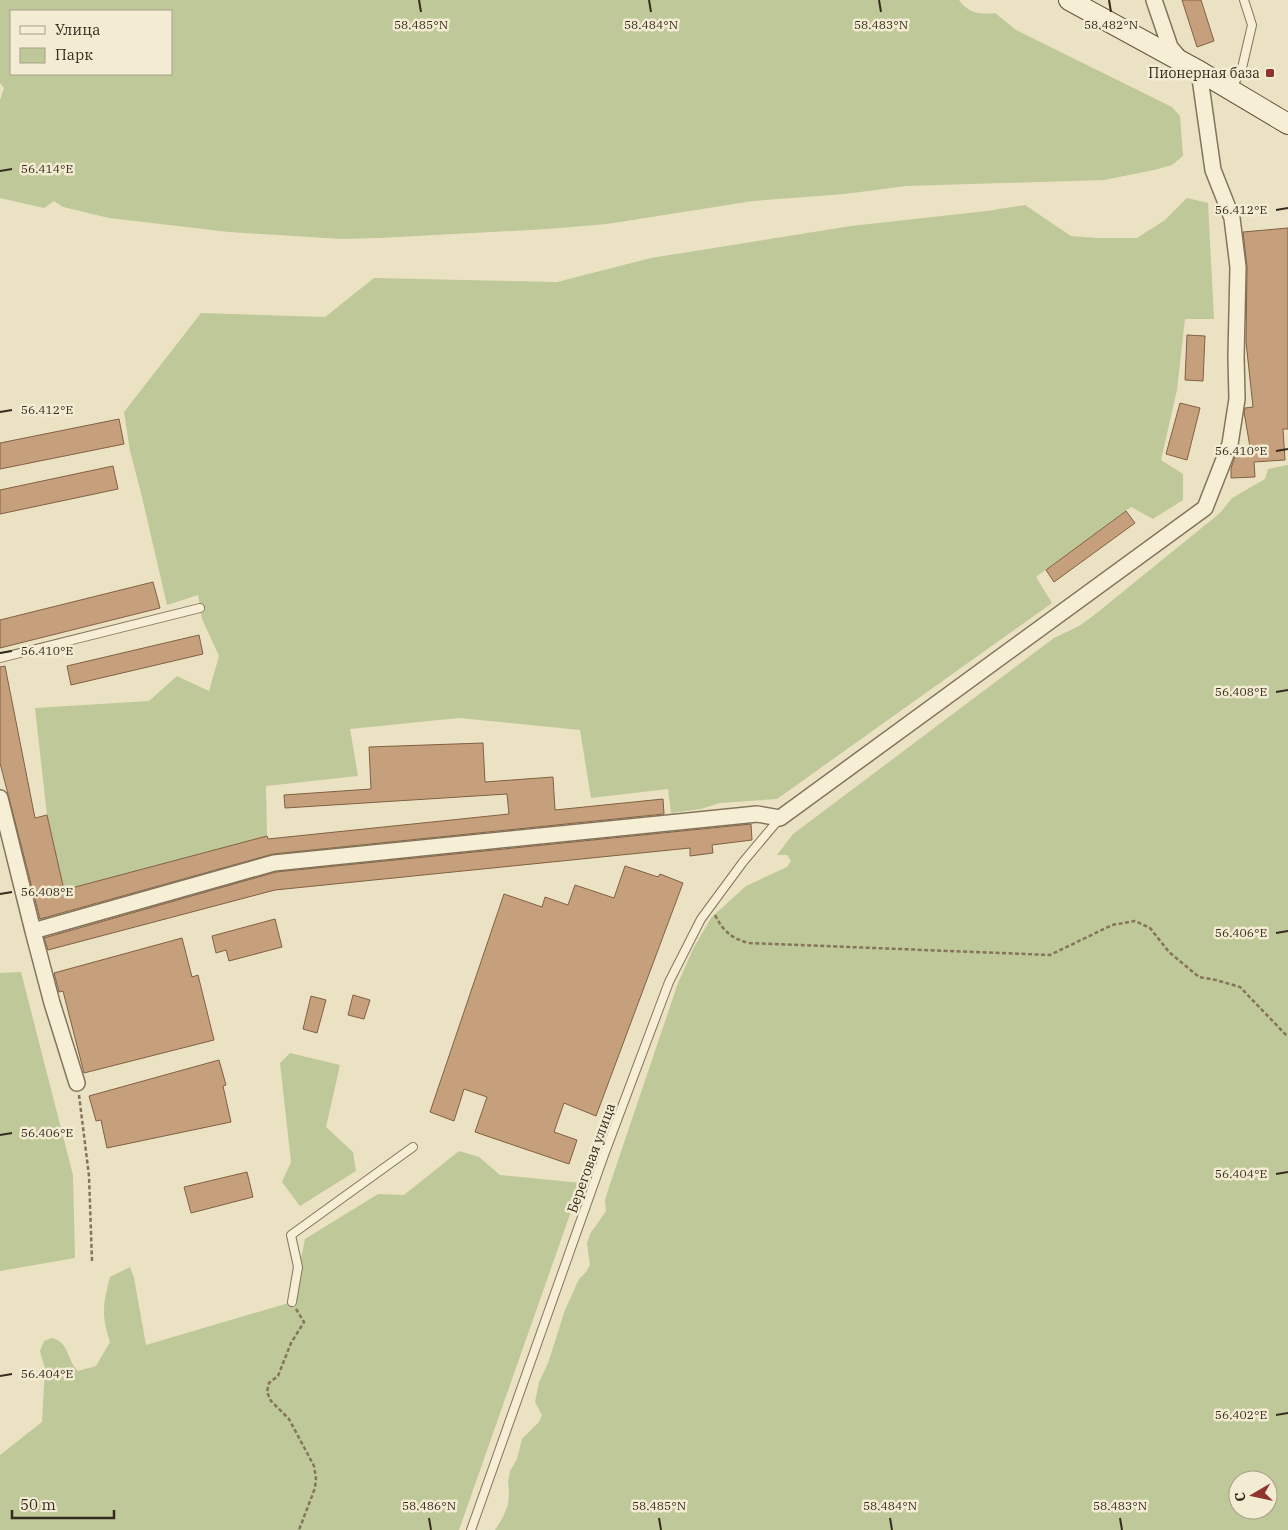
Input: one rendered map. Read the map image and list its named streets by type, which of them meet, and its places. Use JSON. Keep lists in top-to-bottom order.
{
  "streets": {
    "lane": ["Береговая улица"]
  },
  "places": {
    "transit": ["Пионерная база"]
  },
  "legend": ["Улица", "Парк"],
  "scale_bar": "50 m",
  "north": "left",
  "coordinates": [
    "58.482°N",
    "58.485°N",
    "58.484°N",
    "58.483°N",
    "56.414°E",
    "56.412°E",
    "56.410°E",
    "56.408°E",
    "56.406°E",
    "56.404°E",
    "56.402°E",
    "58.486°N"
  ]
}
